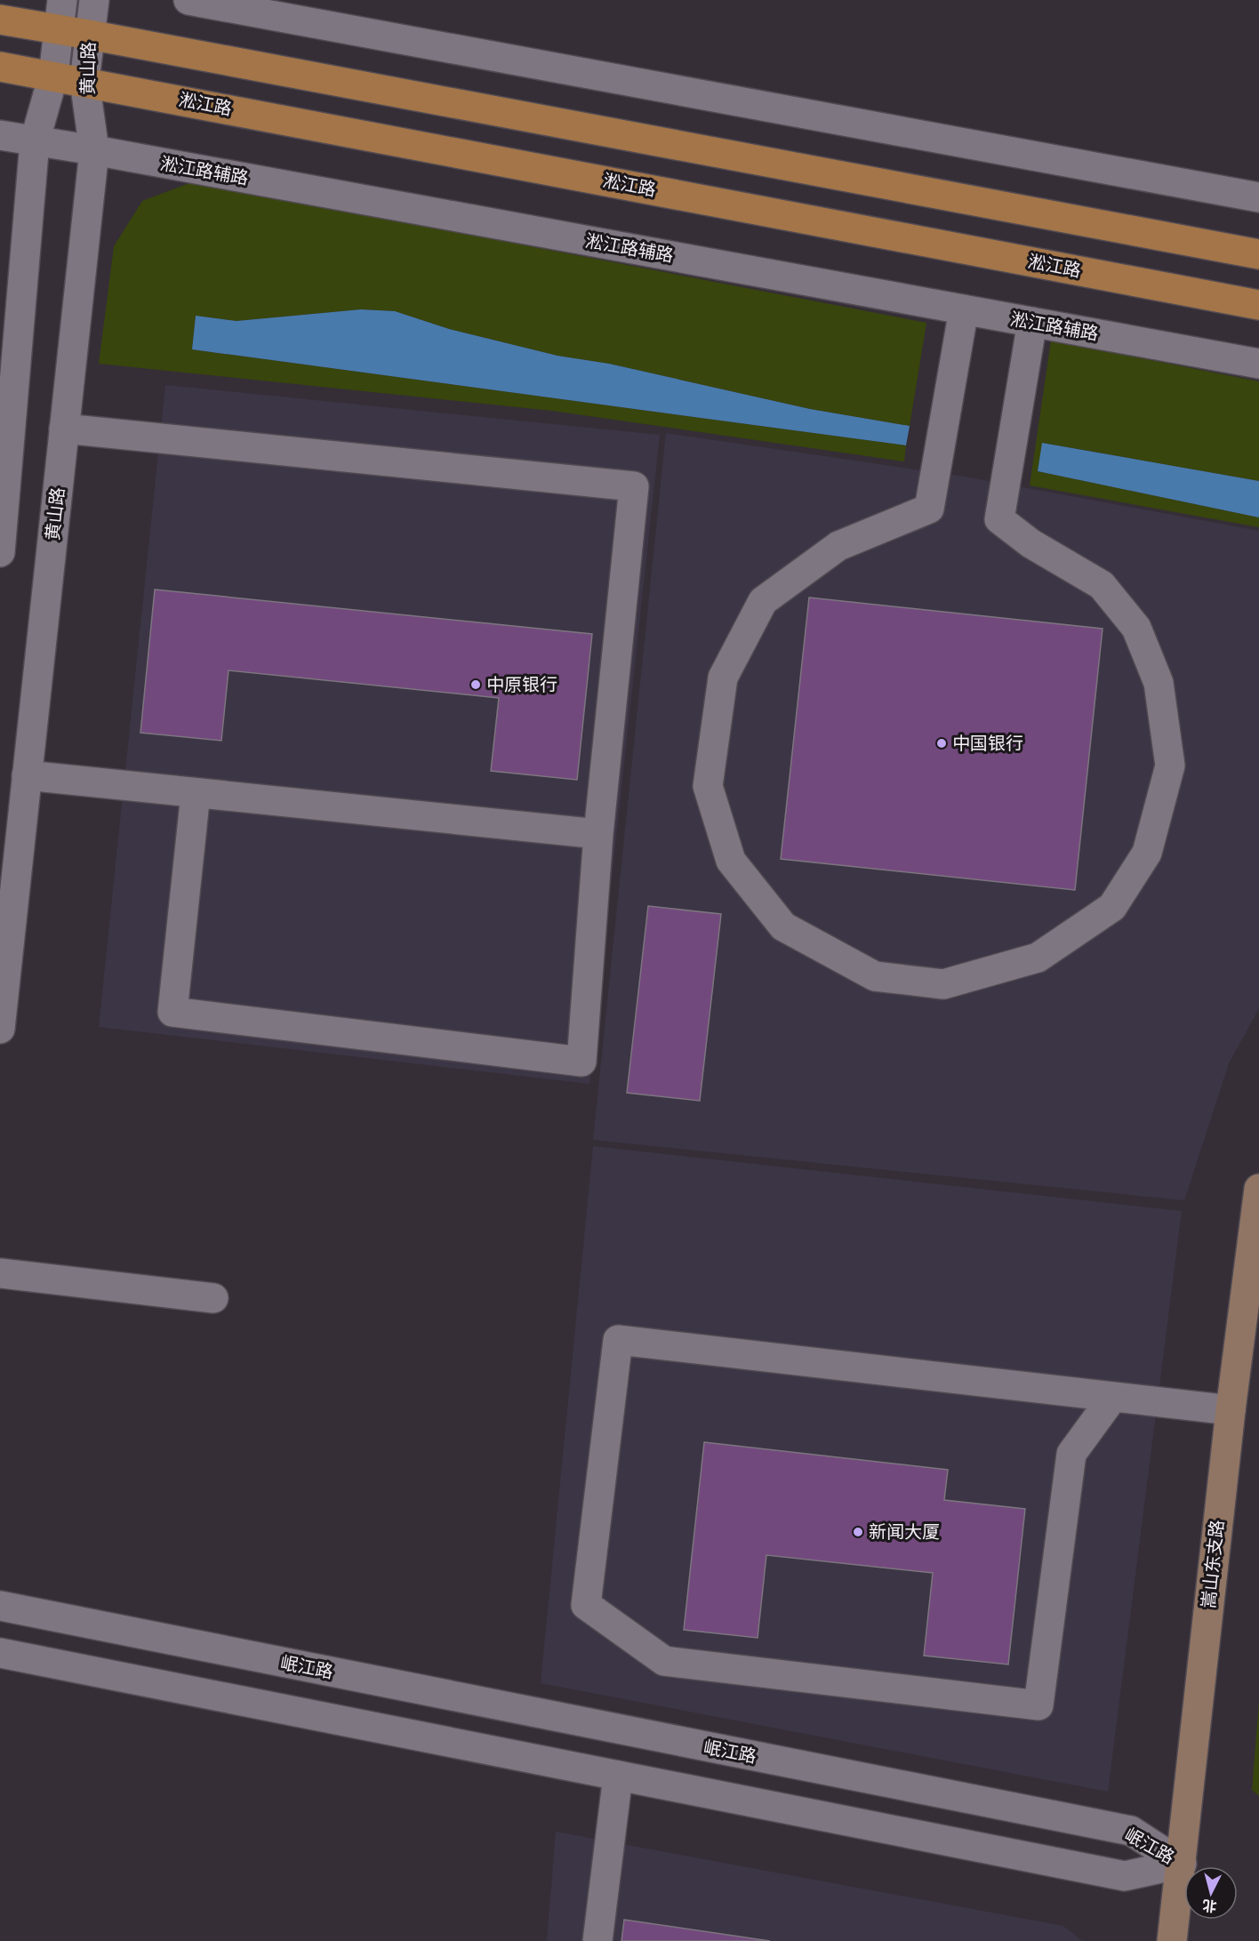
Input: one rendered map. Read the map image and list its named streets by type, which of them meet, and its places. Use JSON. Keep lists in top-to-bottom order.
{
  "streets": {
    "main road": ["淞江路", "嵩山东支路"],
    "street": ["黄山路", "淞江路辅路", "岷江路"]
  },
  "crossings": [
    ["黄山路", "淞江路"],
    ["黄山路", "淞江路辅路"],
    ["嵩山东支路", "岷江路"]
  ],
  "places": ["中原银行", "中国银行", "新闻大厦"],
  "north": "bottom"
}
